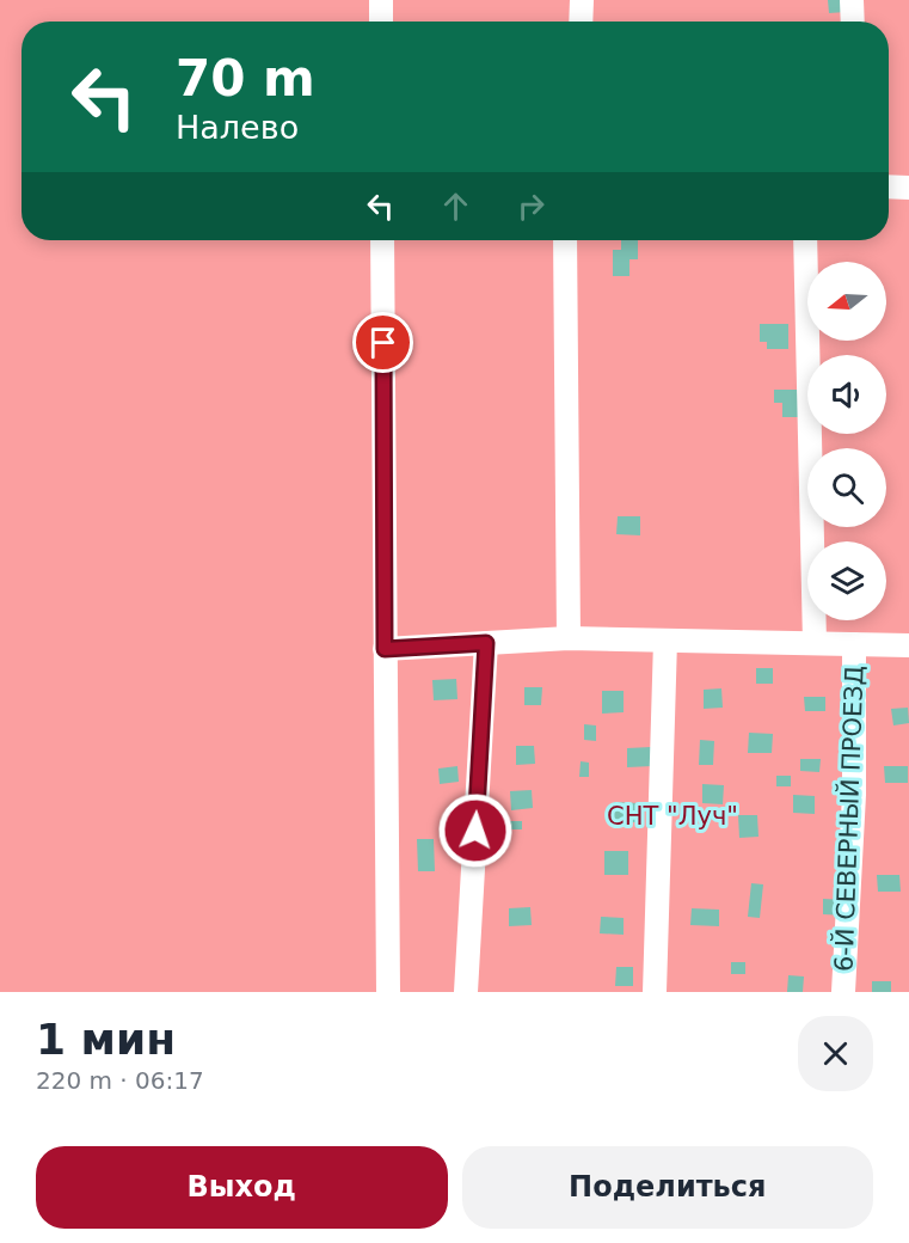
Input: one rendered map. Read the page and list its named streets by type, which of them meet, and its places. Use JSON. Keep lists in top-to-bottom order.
{
  "streets": {
    "street": ["6-Й СЕВЕРНЫЙ ПРОЕЗД"]
  },
  "parks": ["СНТ \"Луч\""],
  "north": "left",
  "page": {
    "turn": ["70 m", "Налево"],
    "heading": ["1 мин", "220 m · 06:17"],
    "buttons": ["Выход", "Поделиться"]
  }
}
